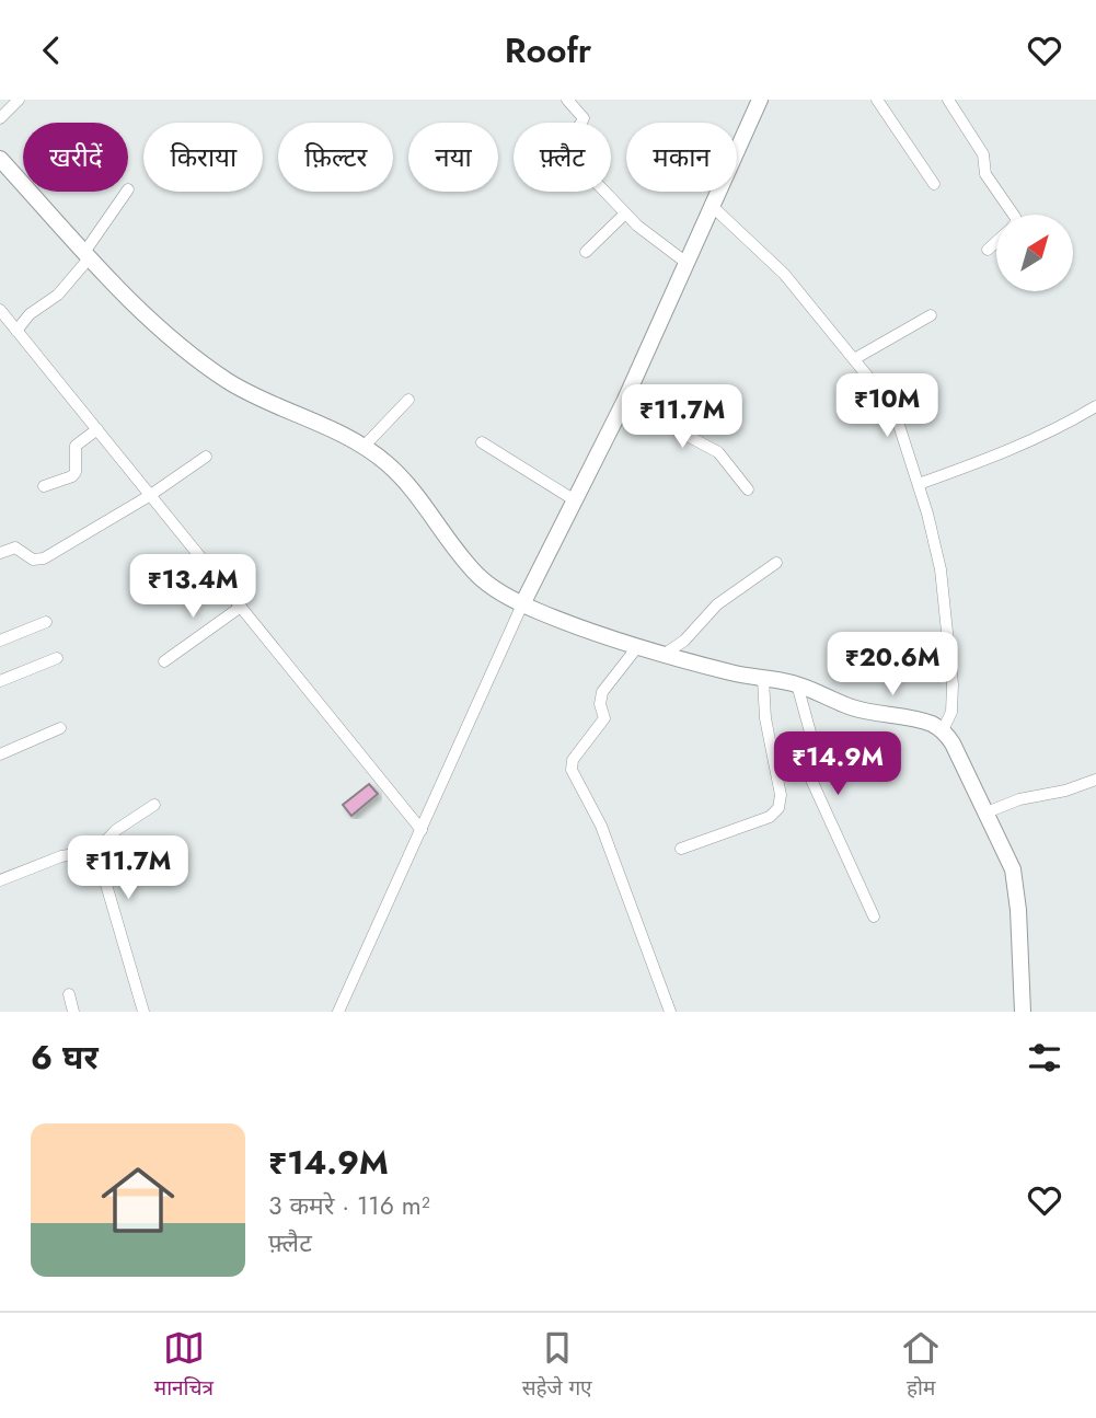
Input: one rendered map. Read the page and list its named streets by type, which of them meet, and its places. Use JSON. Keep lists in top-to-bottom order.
{
  "north": "top right",
  "page": {
    "header": "Roofr",
    "chip": [
      "खरीदें",
      "किराया",
      "फ़िल्टर",
      "नया",
      "फ़्लैट",
      "मकान"
    ],
    "price": [
      "₹10M",
      "₹11.7M",
      "₹13.4M",
      "₹20.6M",
      "₹14.9M",
      "₹11.7M"
    ],
    "heading": "6 घर",
    "list": [
      {
        "name": "₹14.9M",
        "note": "3 कमरे · 116 m² · फ़्लैट"
      }
    ],
    "tabs": ["मानचित्र", "सहेजे गए", "होम"]
  }
}
